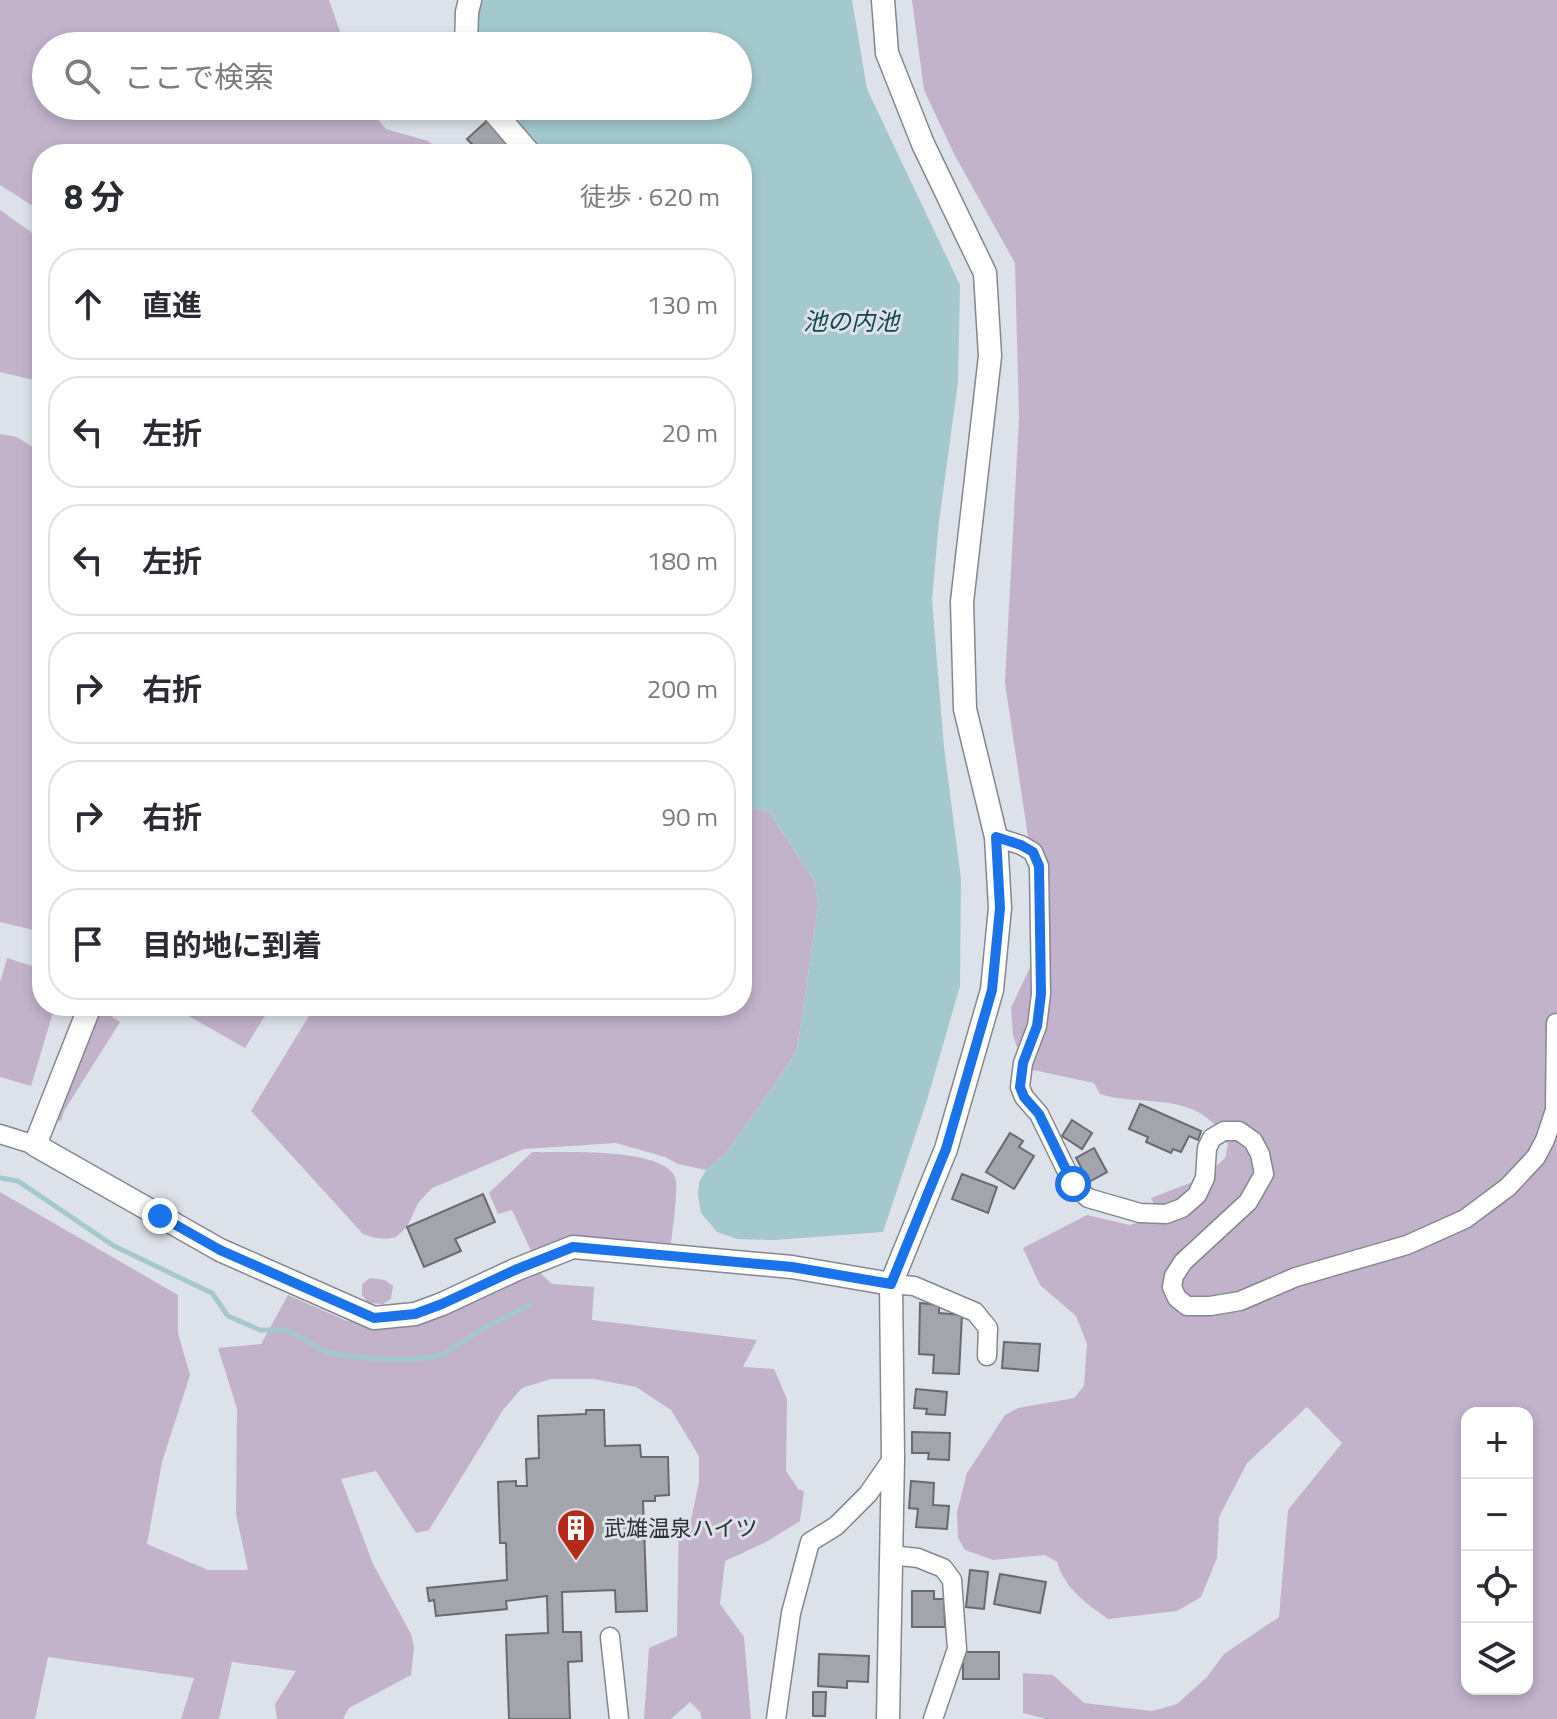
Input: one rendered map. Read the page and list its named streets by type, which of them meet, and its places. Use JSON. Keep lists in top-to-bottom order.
{
  "water": ["池の内池"],
  "places": {
    "building": ["武雄温泉ハイツ"]
  },
  "page": {
    "search": "ここで検索",
    "heading": ["8 分", "徒歩 · 620 m"],
    "list": [
      ["直進", "130 m"],
      ["左折", "20 m"],
      ["左折", "180 m"],
      ["右折", "200 m"],
      ["右折", "90 m"],
      "目的地に到着"
    ],
    "map_buttons": ["+", "−"]
  }
}
